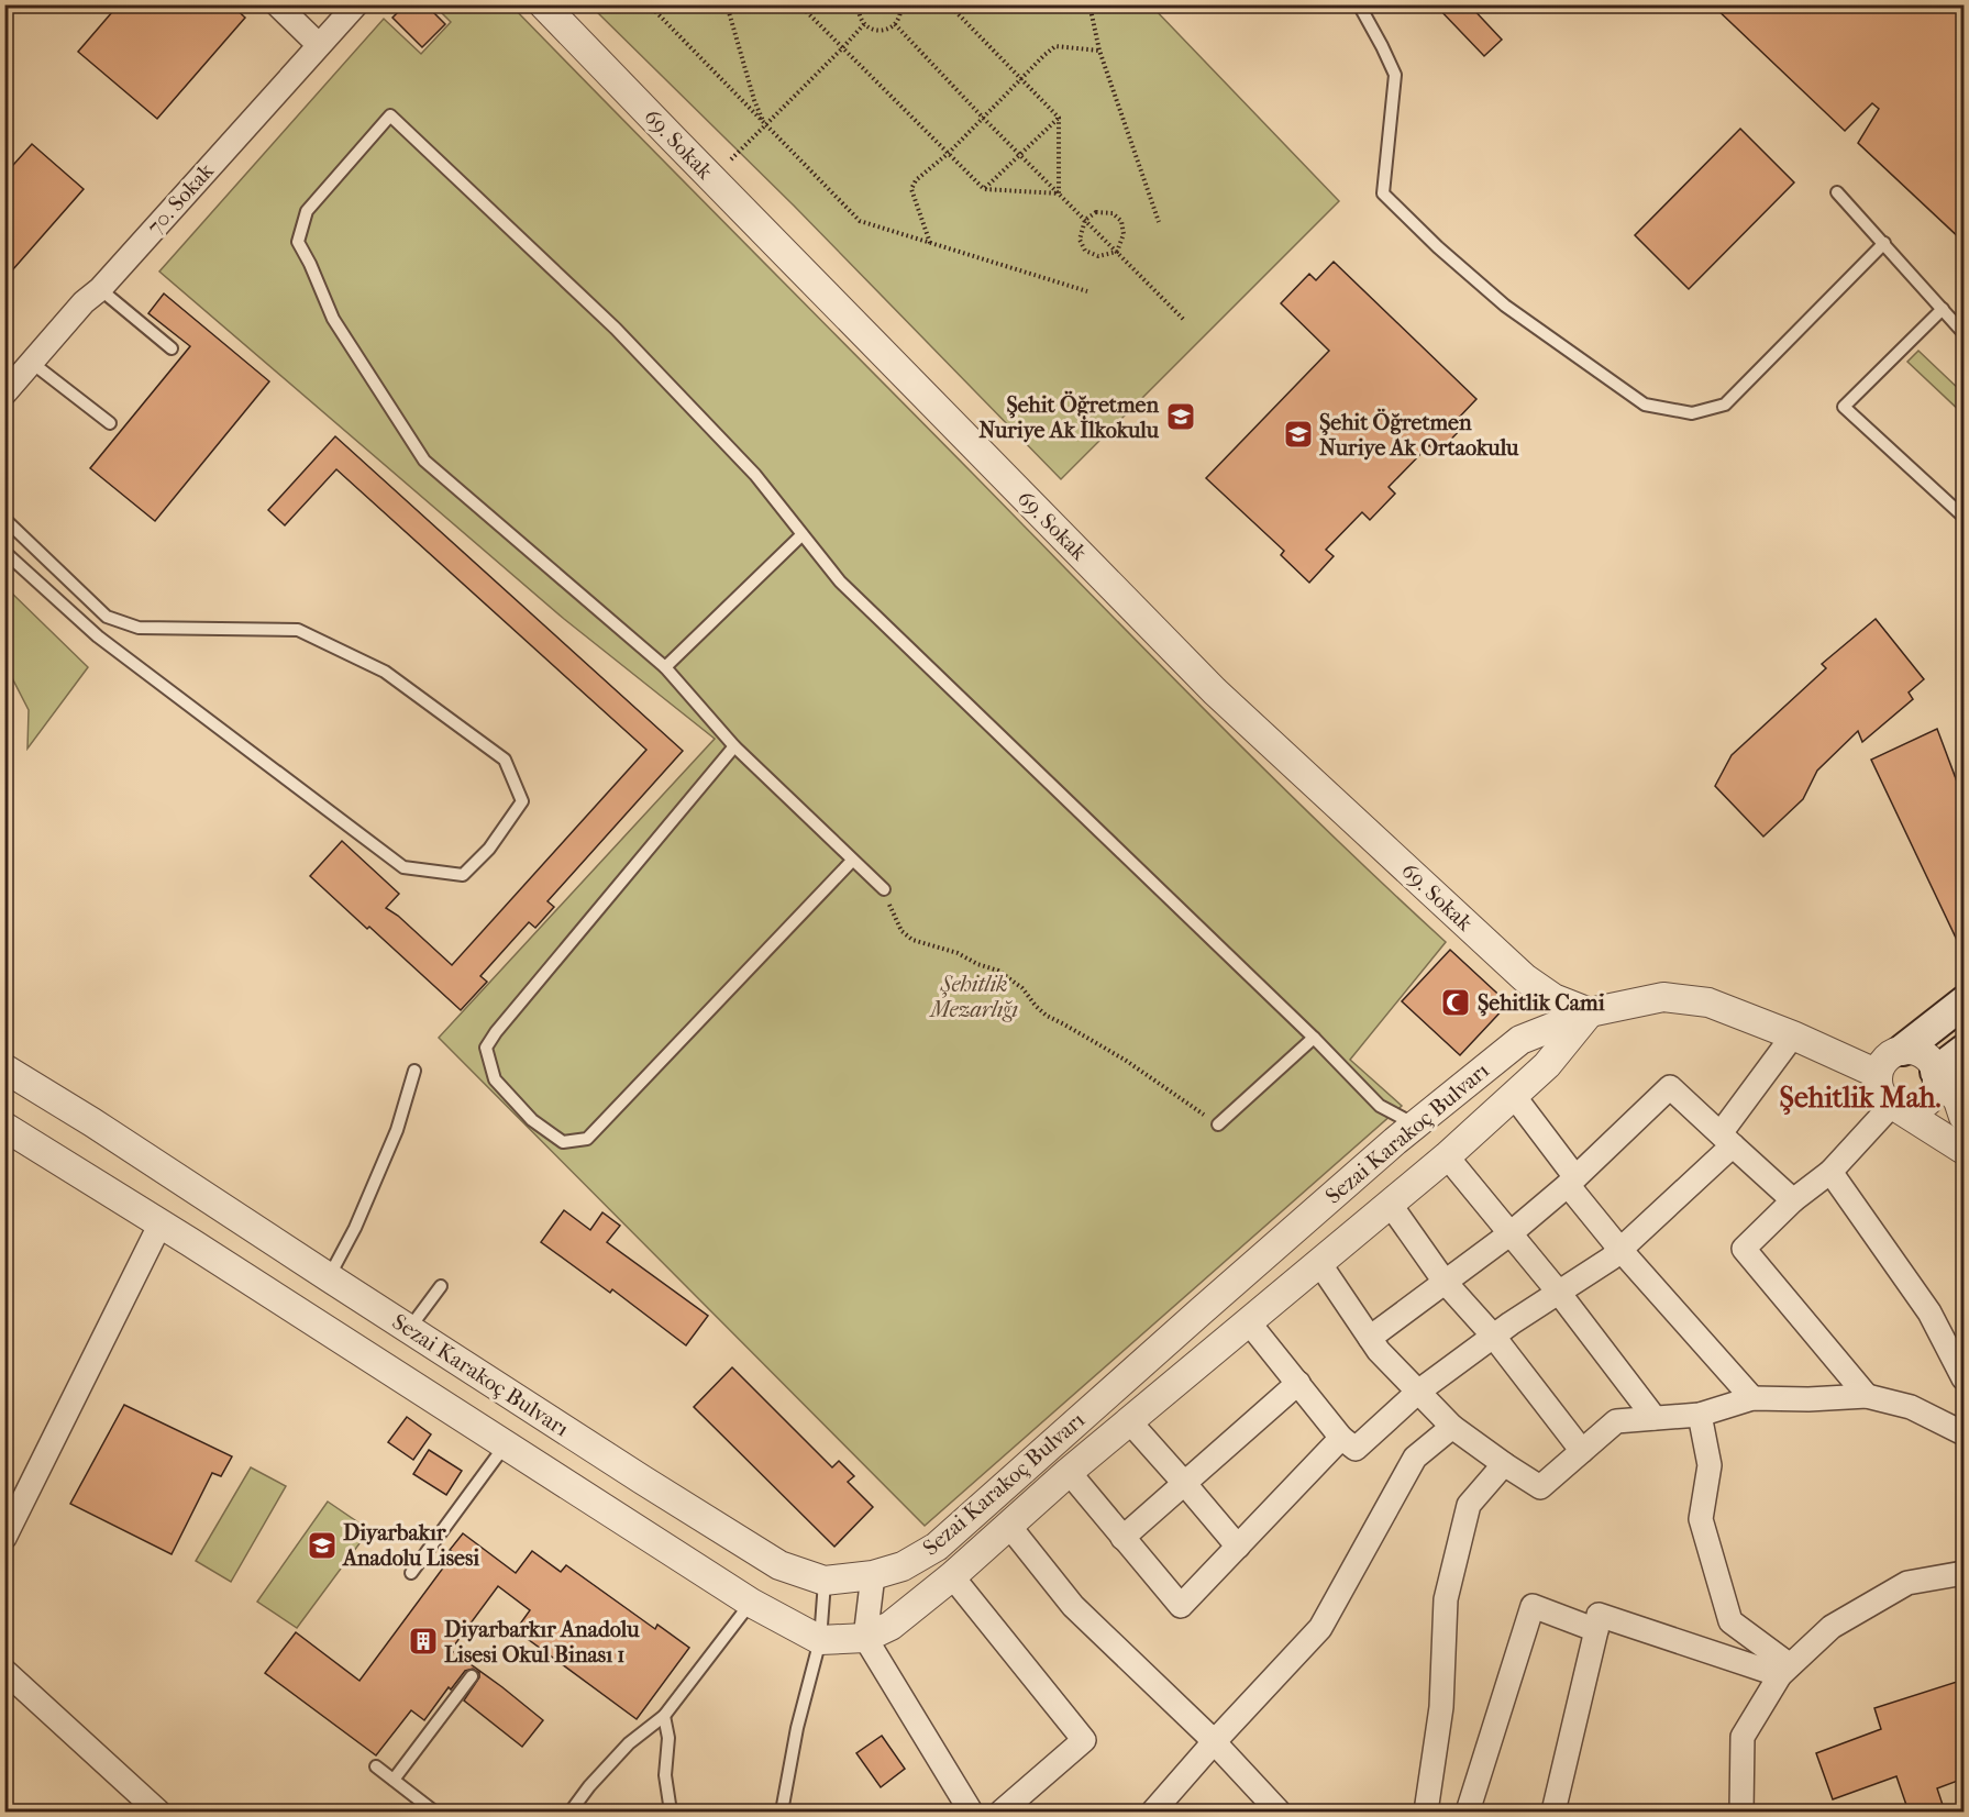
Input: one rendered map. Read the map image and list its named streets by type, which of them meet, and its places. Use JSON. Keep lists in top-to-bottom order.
{
  "streets": {
    "street": ["69. Sokak", "70. Sokak", "Sezai Karakoç Bulvarı"]
  },
  "crossings": [
    ["69. Sokak", "Sezai Karakoç Bulvarı"]
  ],
  "districts": ["Şehitlik Mah."],
  "parks": ["Şehitlik Mezarlığı"],
  "places": {
    "school or university": ["Şehit Öğretmen Nuriye Ak İlkokulu", "Şehit Öğretmen Nuriye Ak Ortaokulu", "Diyarbakır Anadolu Lisesi"],
    "mosque": ["Şehitlik Cami"],
    "building": ["Diyarbarkır Anadolu Lisesi Okul Binası 1"]
  }
}
